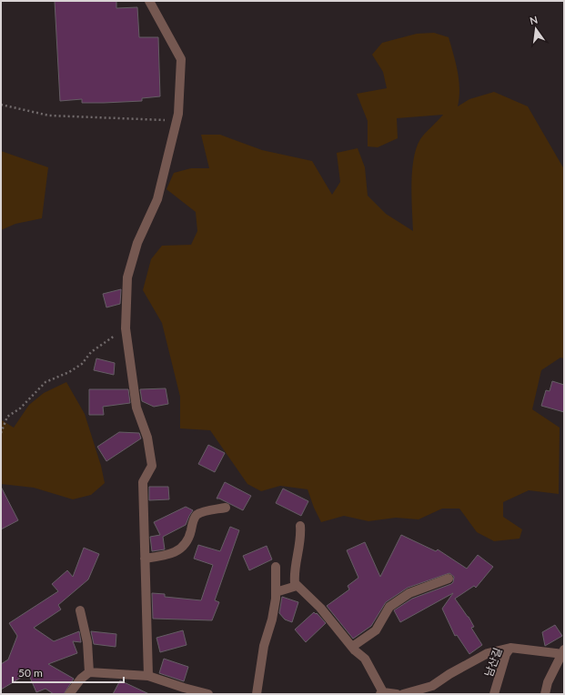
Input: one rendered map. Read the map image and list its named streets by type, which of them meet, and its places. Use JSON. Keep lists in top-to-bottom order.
{
  "streets": {
    "street": ["남산길"]
  },
  "scale_bar": "50 m",
  "north": "top"
}
